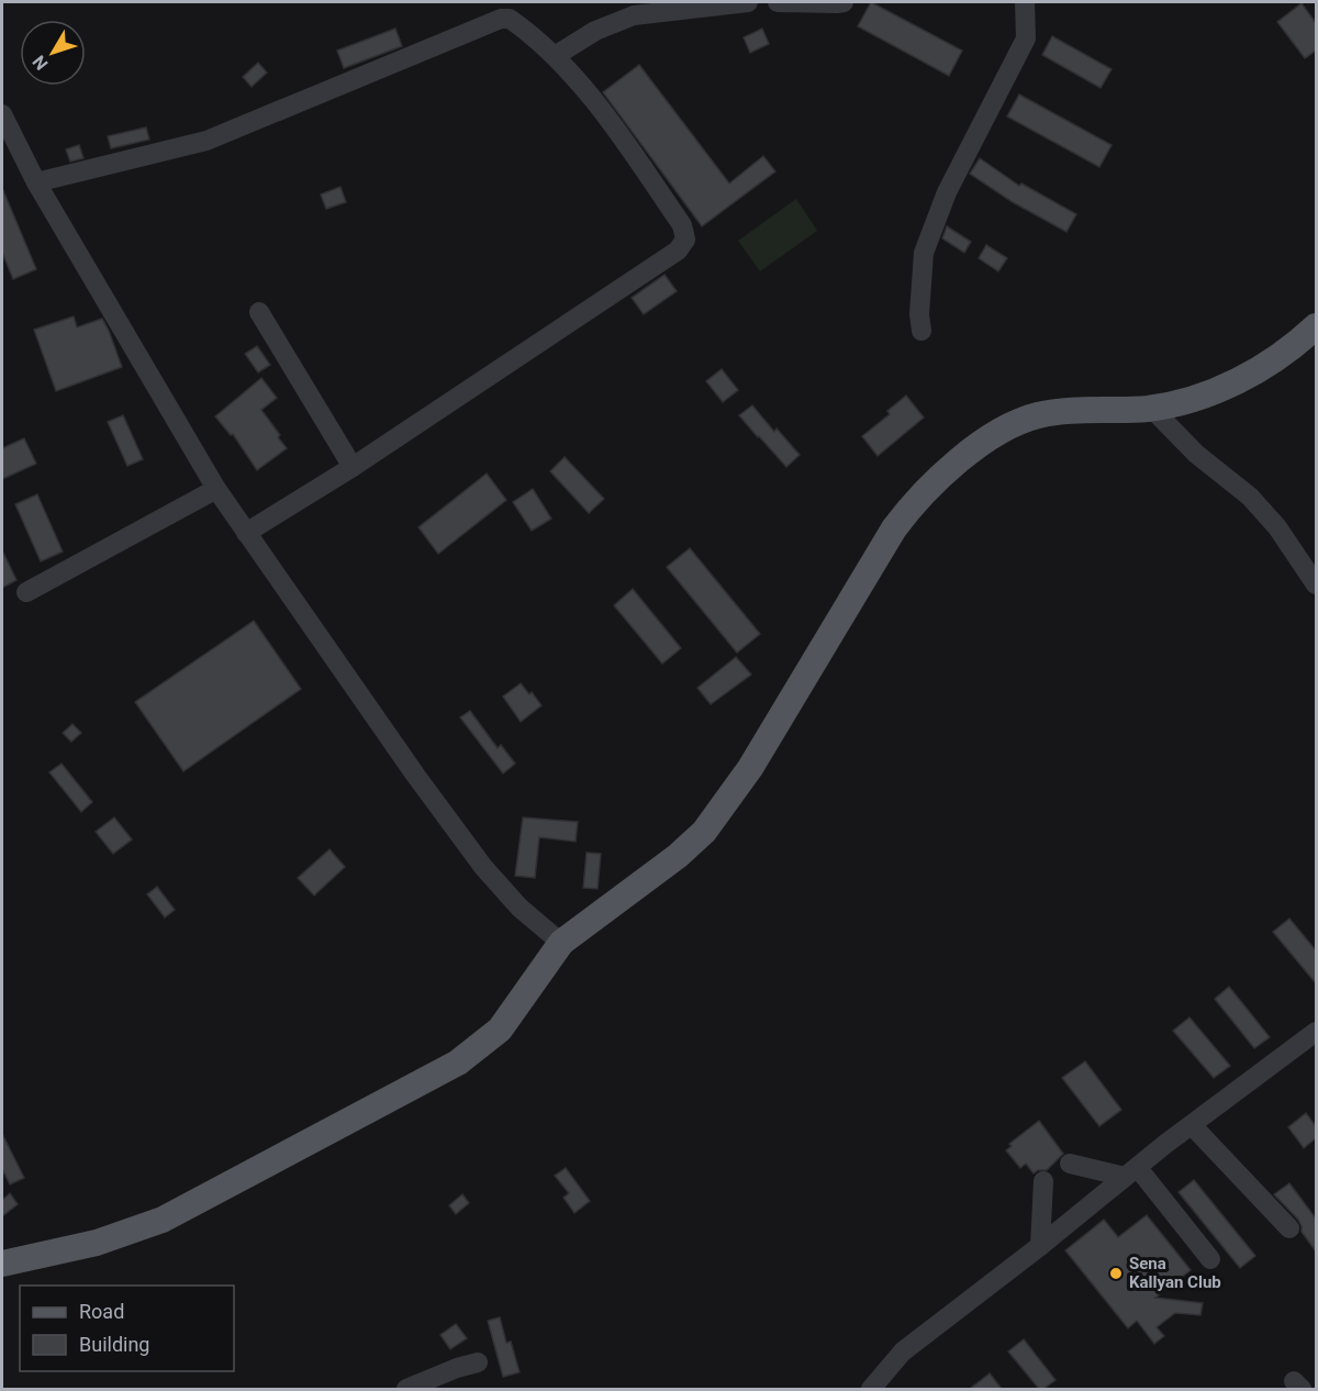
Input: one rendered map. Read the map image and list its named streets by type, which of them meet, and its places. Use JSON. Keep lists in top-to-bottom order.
{
  "places": ["Sena Kallyan Club"],
  "legend": ["Road", "Building"],
  "north": "bottom left"
}
